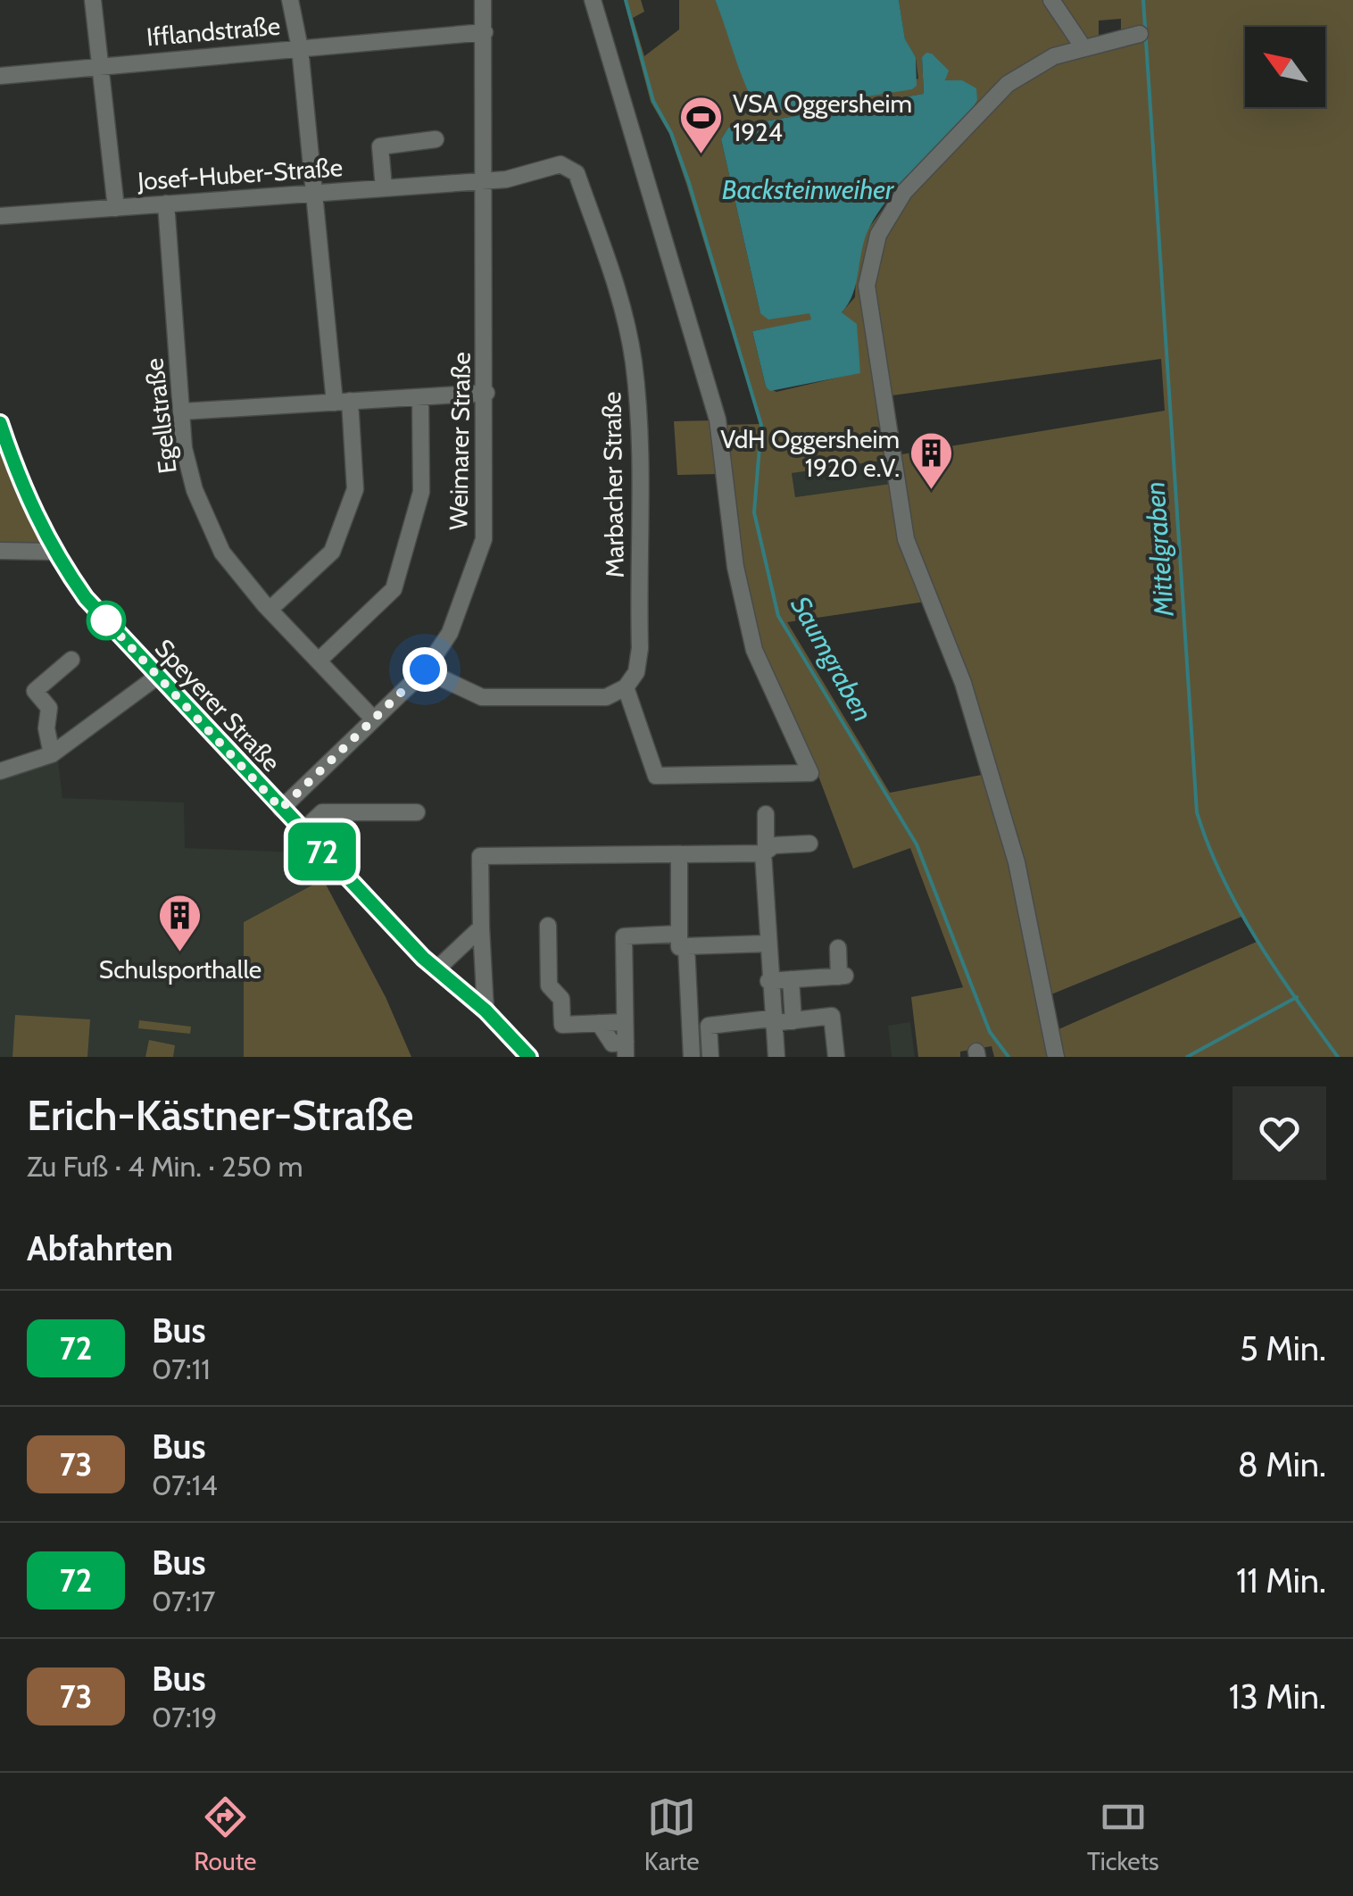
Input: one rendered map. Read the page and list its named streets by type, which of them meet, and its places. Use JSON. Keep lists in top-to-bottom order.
{
  "streets": {
    "street": [
      "Ifflandstraße",
      "Josef-Huber-Straße",
      "Egellstraße",
      "Weimarer Straße",
      "Marbacher Straße",
      "Speyerer Straße"
    ]
  },
  "crossings": [
    ["Ifflandstraße", "Weimarer Straße"],
    ["Josef-Huber-Straße", "Egellstraße"],
    ["Josef-Huber-Straße", "Weimarer Straße"],
    ["Josef-Huber-Straße", "Marbacher Straße"],
    ["Egellstraße", "Weimarer Straße"],
    ["Weimarer Straße", "Marbacher Straße"],
    ["Weimarer Straße", "Speyerer Straße"]
  ],
  "water": ["Backsteinweiher", "Mittelgraben", "Saumgraben"],
  "places": {
    "sports": ["VSA Oggersheim 1924"],
    "building": ["VdH Oggersheim 1920 e.V.", "Schulsporthalle"]
  },
  "lines": ["bus line 72"],
  "north": "top left",
  "page": {
    "on_map": "72",
    "heading": [
      ["Erich-Kästner-Straße", "Zu Fuß · 4 Min. · 250 m"],
      "Abfahrten"
    ],
    "list": [
      {
        "mark": "72",
        "name": "Bus",
        "note": "07:11",
        "value": "5 Min."
      },
      {
        "mark": "73",
        "name": "Bus",
        "note": "07:14",
        "value": "8 Min."
      },
      {
        "mark": "72",
        "name": "Bus",
        "note": "07:17",
        "value": "11 Min."
      },
      {
        "mark": "73",
        "name": "Bus",
        "note": "07:19",
        "value": "13 Min."
      }
    ],
    "tabs": ["Route", "Karte", "Tickets"]
  }
}
